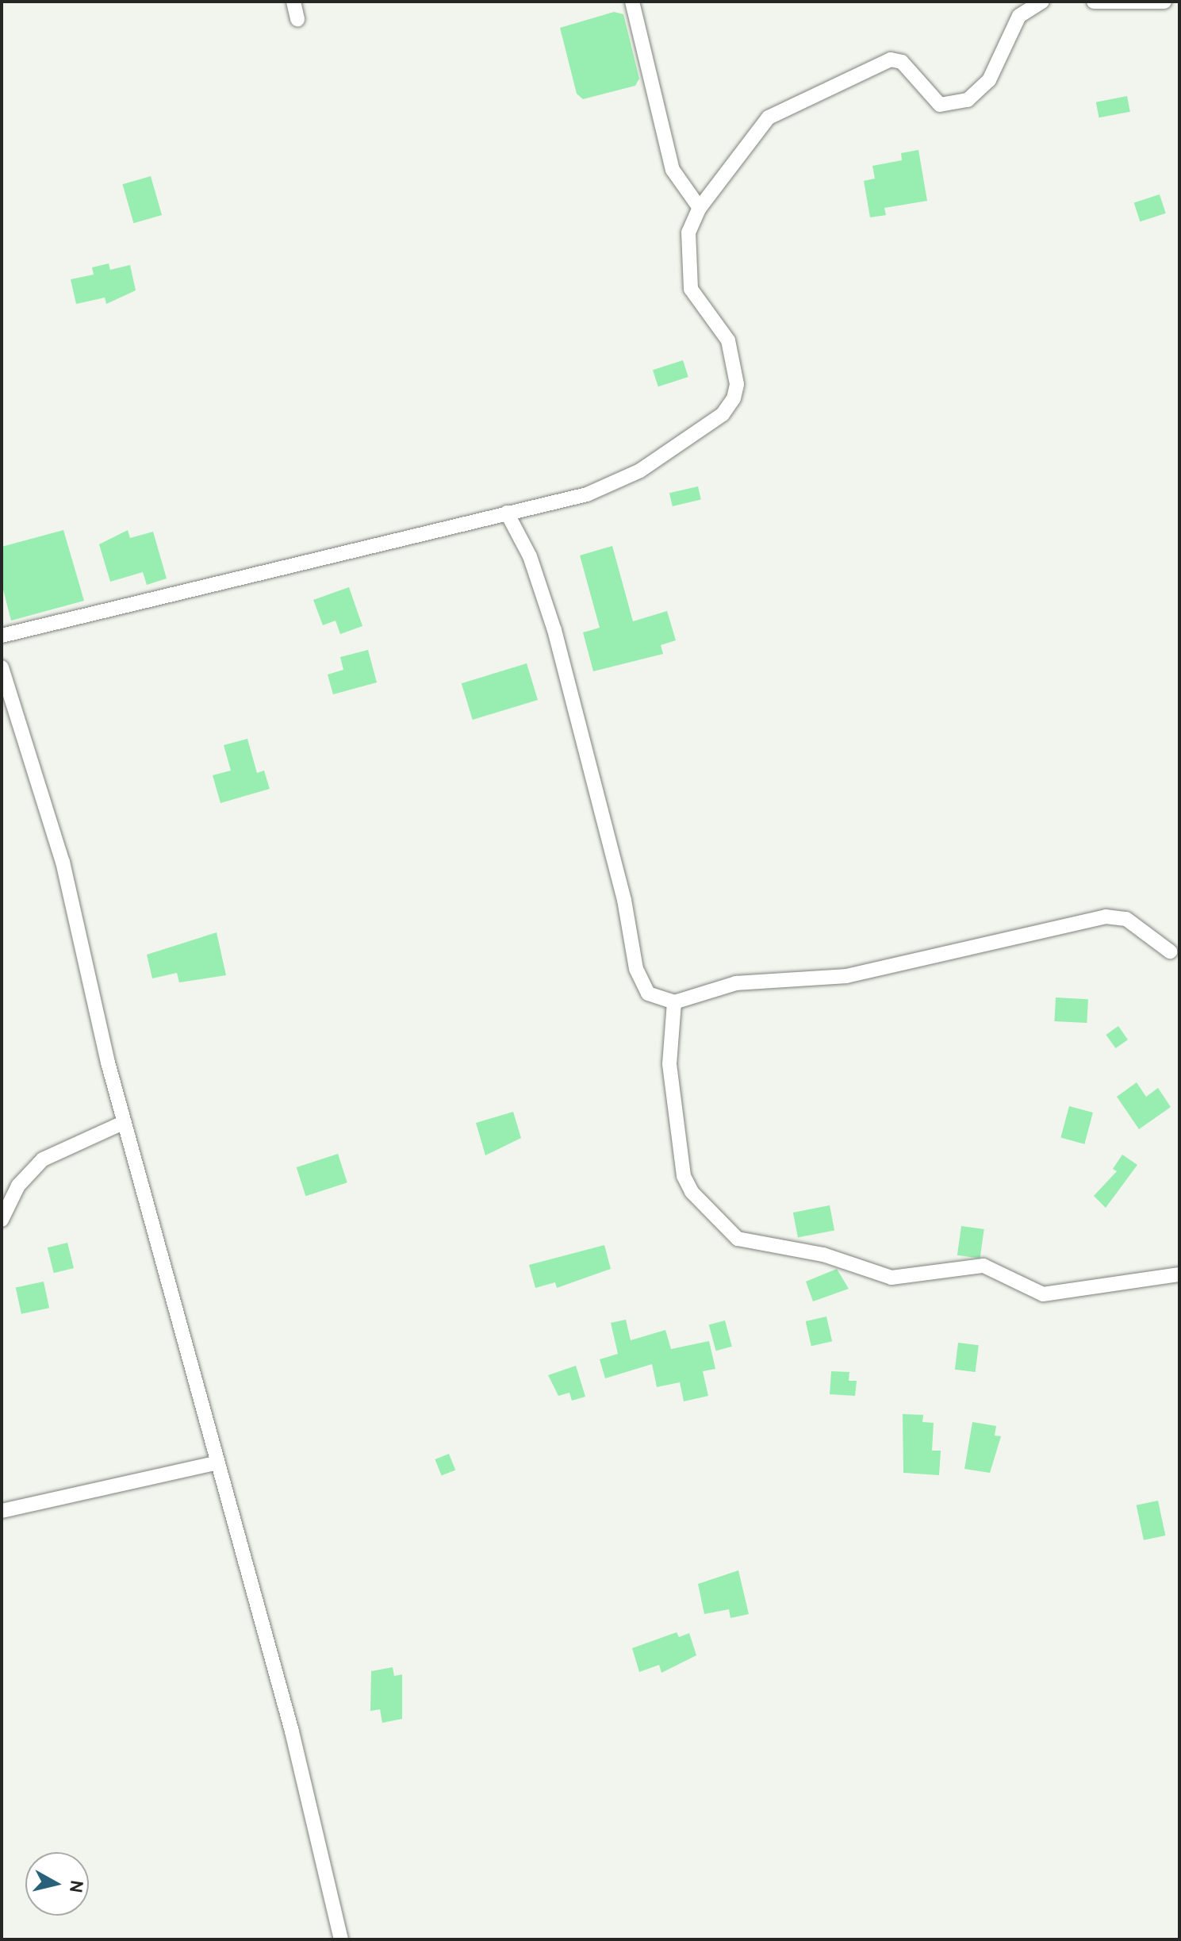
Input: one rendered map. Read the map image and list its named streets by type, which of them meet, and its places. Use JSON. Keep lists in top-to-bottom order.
{
  "north": "right"
}
